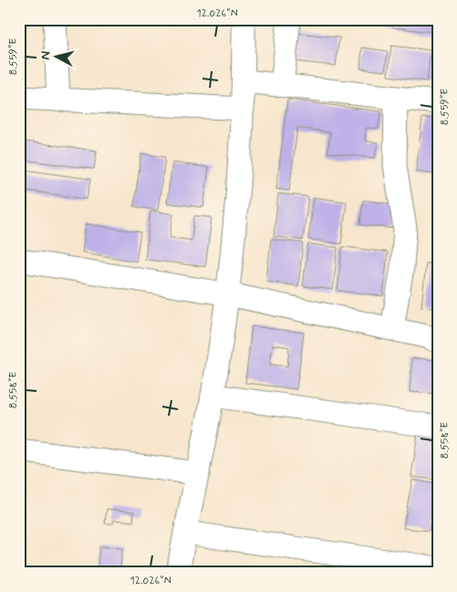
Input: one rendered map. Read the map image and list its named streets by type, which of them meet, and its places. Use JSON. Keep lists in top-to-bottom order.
{
  "north": "left",
  "coordinates": ["12.026°N", "8.559°E", "8.558°E"]
}
